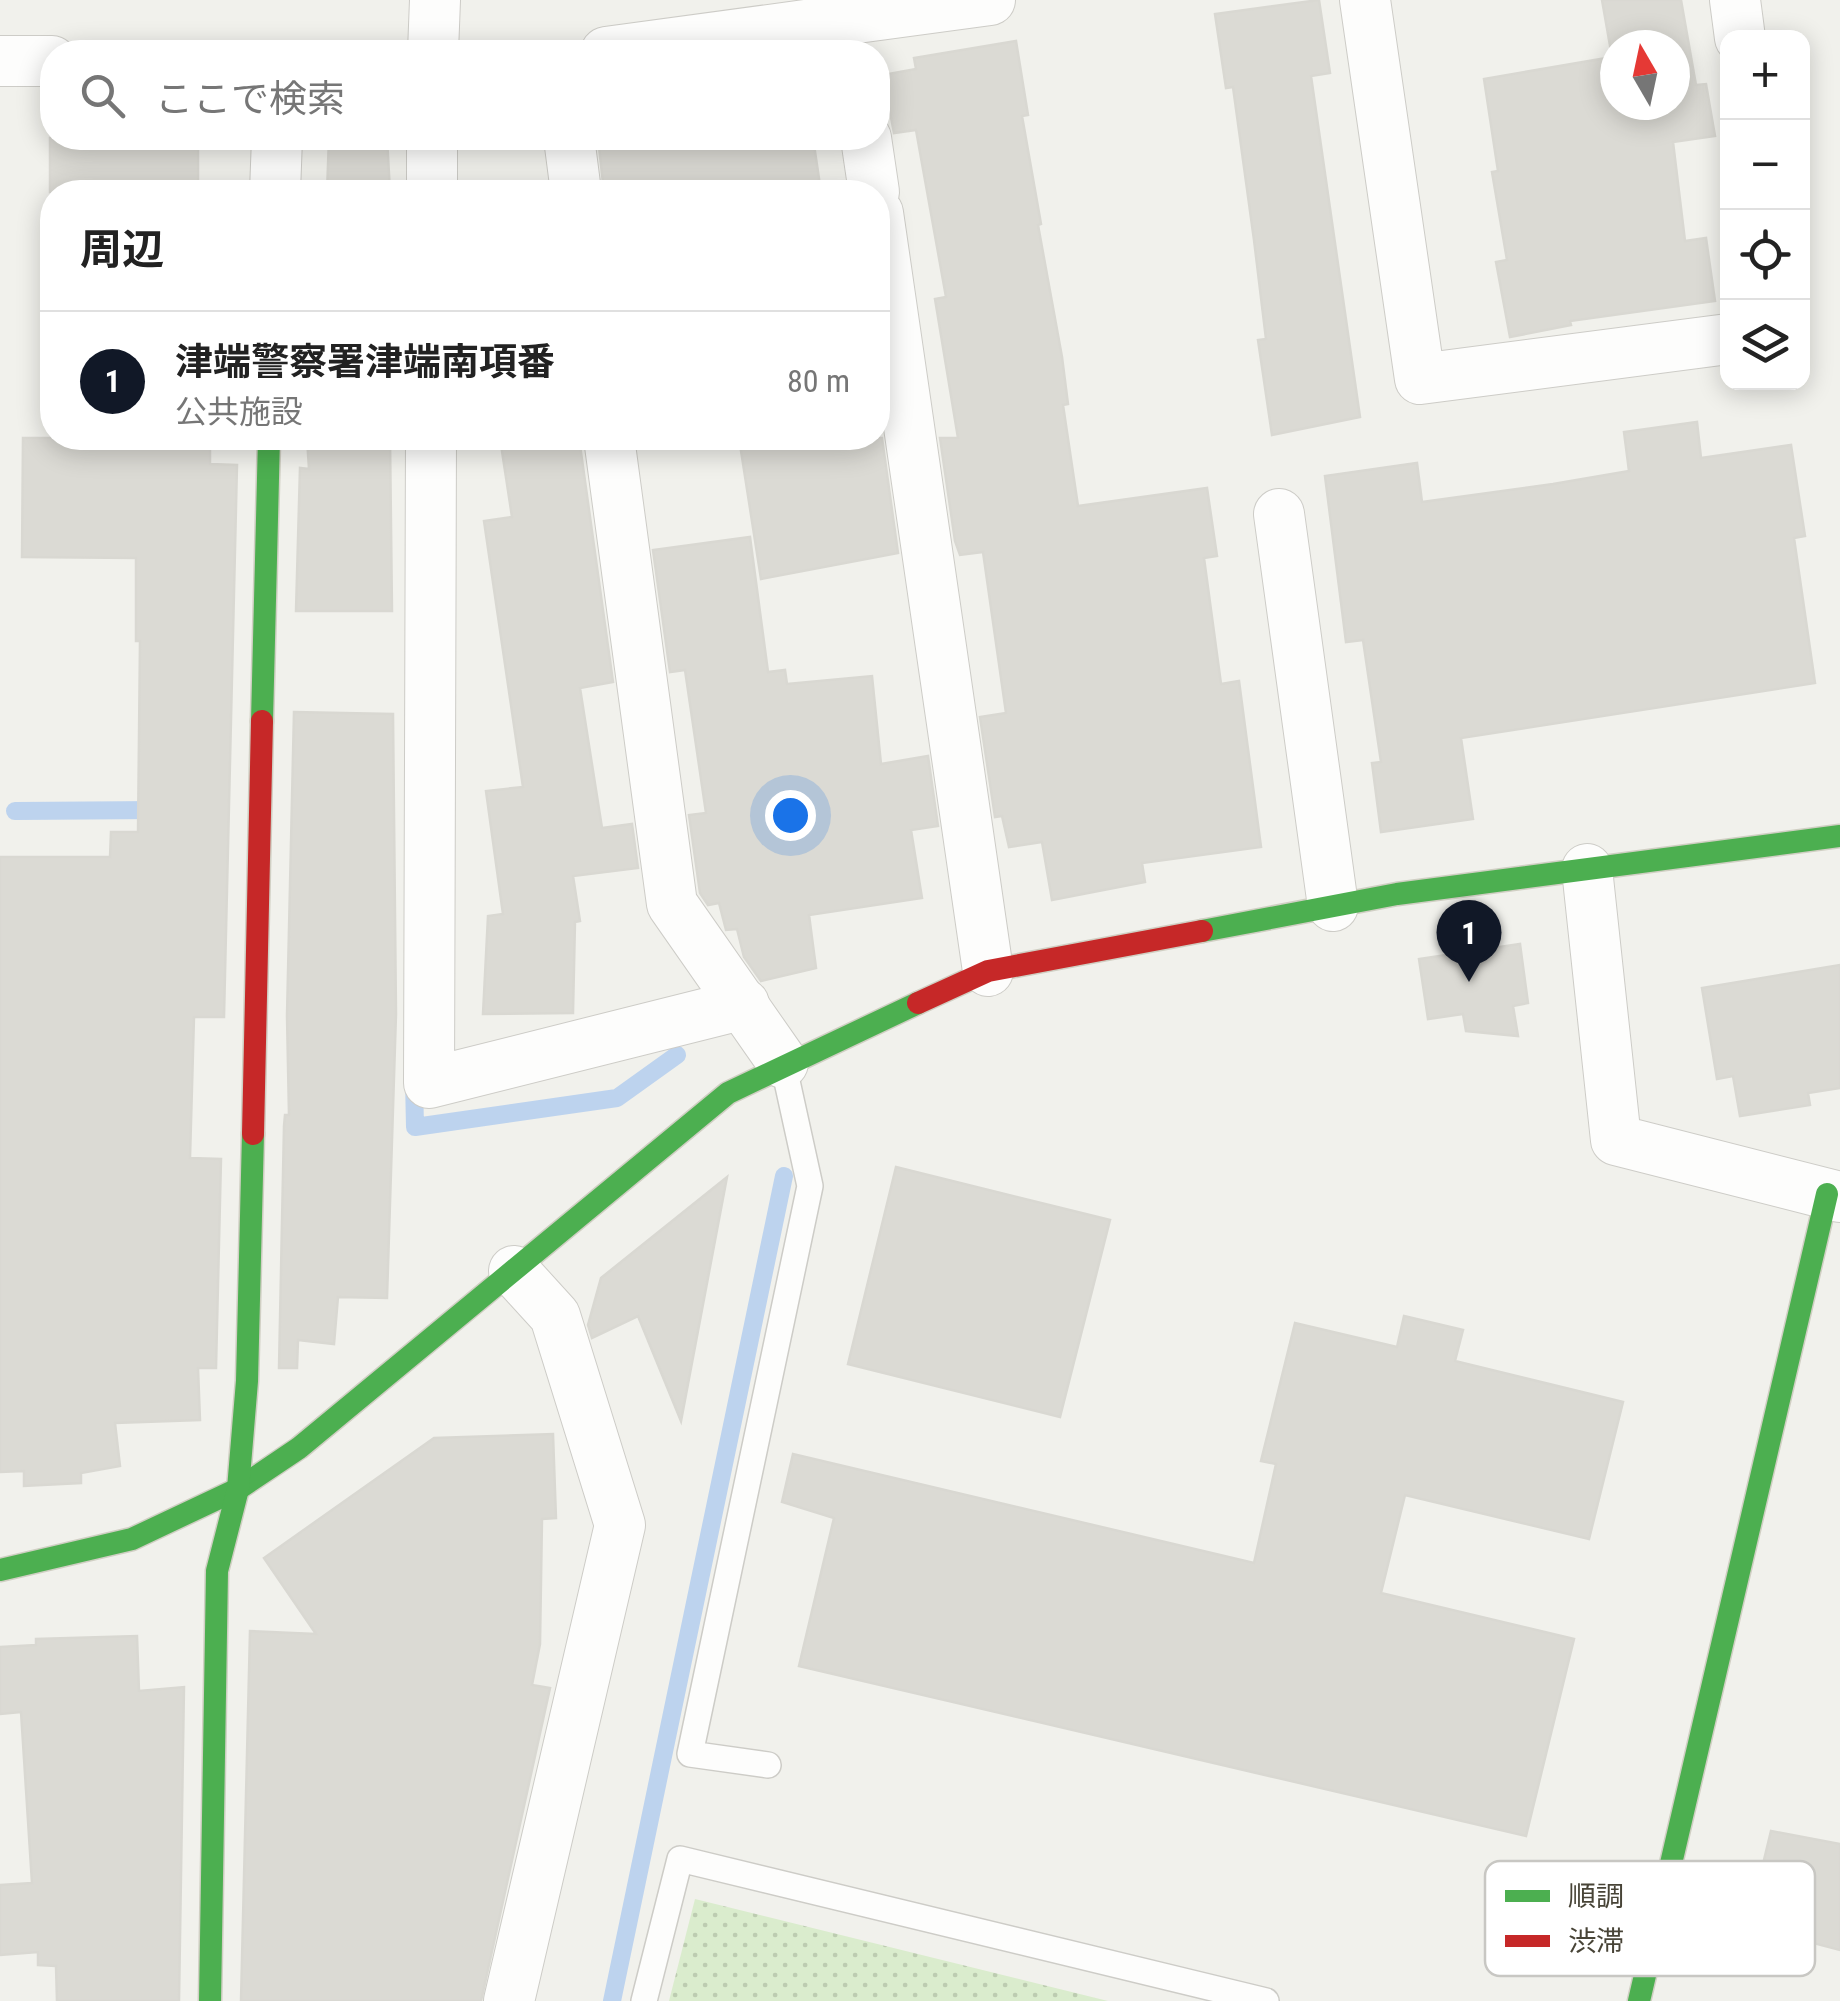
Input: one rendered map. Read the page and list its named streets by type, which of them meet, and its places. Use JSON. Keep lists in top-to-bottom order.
{
  "legend": ["順調", "渋滞"],
  "north": "top",
  "page": {
    "map_buttons": ["+", "−"],
    "search": "ここで検索",
    "heading": "周辺",
    "list": [
      {
        "mark": "1",
        "name": "津端警察署津端南項番",
        "note": "公共施設",
        "value": "80 m"
      }
    ],
    "pins": "1"
  }
}
